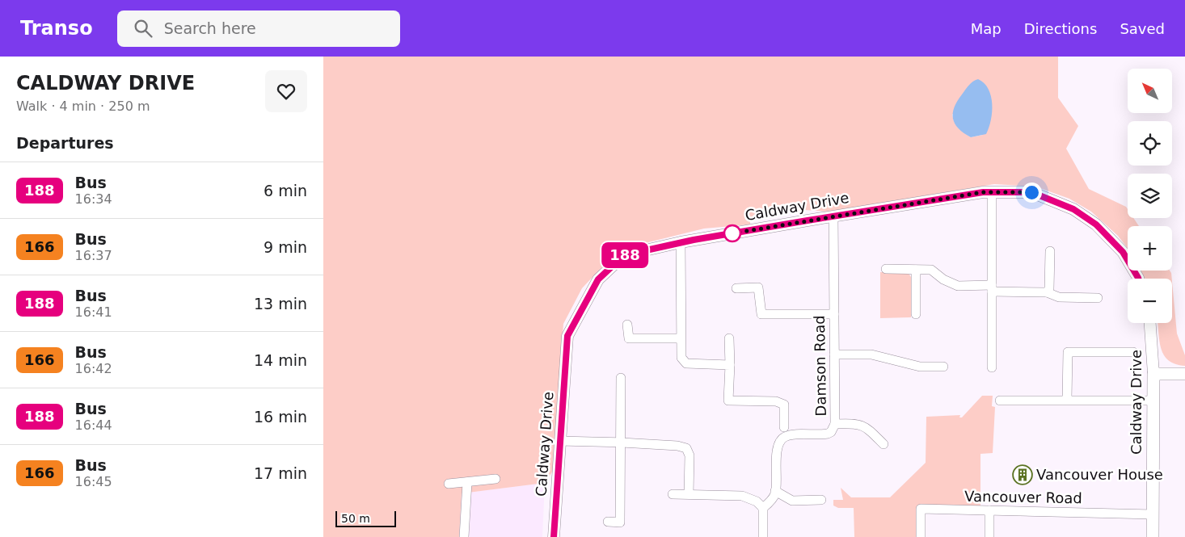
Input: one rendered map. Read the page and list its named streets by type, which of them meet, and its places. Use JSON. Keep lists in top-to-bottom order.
{
  "streets": {
    "main road": ["Caldway Drive"],
    "street": ["Damson Road", "Vancouver Road"]
  },
  "crossings": [
    ["Caldway Drive", "Damson Road"],
    ["Caldway Drive", "Vancouver Road"]
  ],
  "places": {
    "building": ["Vancouver House"]
  },
  "lines": ["bus line 188"],
  "scale_bar": "50 m",
  "north": "top left",
  "page": {
    "header": "Transo",
    "search": "Search here",
    "nav": ["Map", "Directions", "Saved"],
    "heading": [
      ["CALDWAY DRIVE", "Walk · 4 min · 250 m"],
      "Departures"
    ],
    "on_map": "188",
    "map_buttons": ["+", "−"],
    "list": [
      {
        "mark": "188",
        "name": "Bus",
        "note": "16:34",
        "value": "6 min"
      },
      {
        "mark": "166",
        "name": "Bus",
        "note": "16:37",
        "value": "9 min"
      },
      {
        "mark": "188",
        "name": "Bus",
        "note": "16:41",
        "value": "13 min"
      },
      {
        "mark": "166",
        "name": "Bus",
        "note": "16:42",
        "value": "14 min"
      },
      {
        "mark": "188",
        "name": "Bus",
        "note": "16:44",
        "value": "16 min"
      },
      {
        "mark": "166",
        "name": "Bus",
        "note": "16:45",
        "value": "17 min"
      }
    ],
    "scale": "50 m"
  }
}
